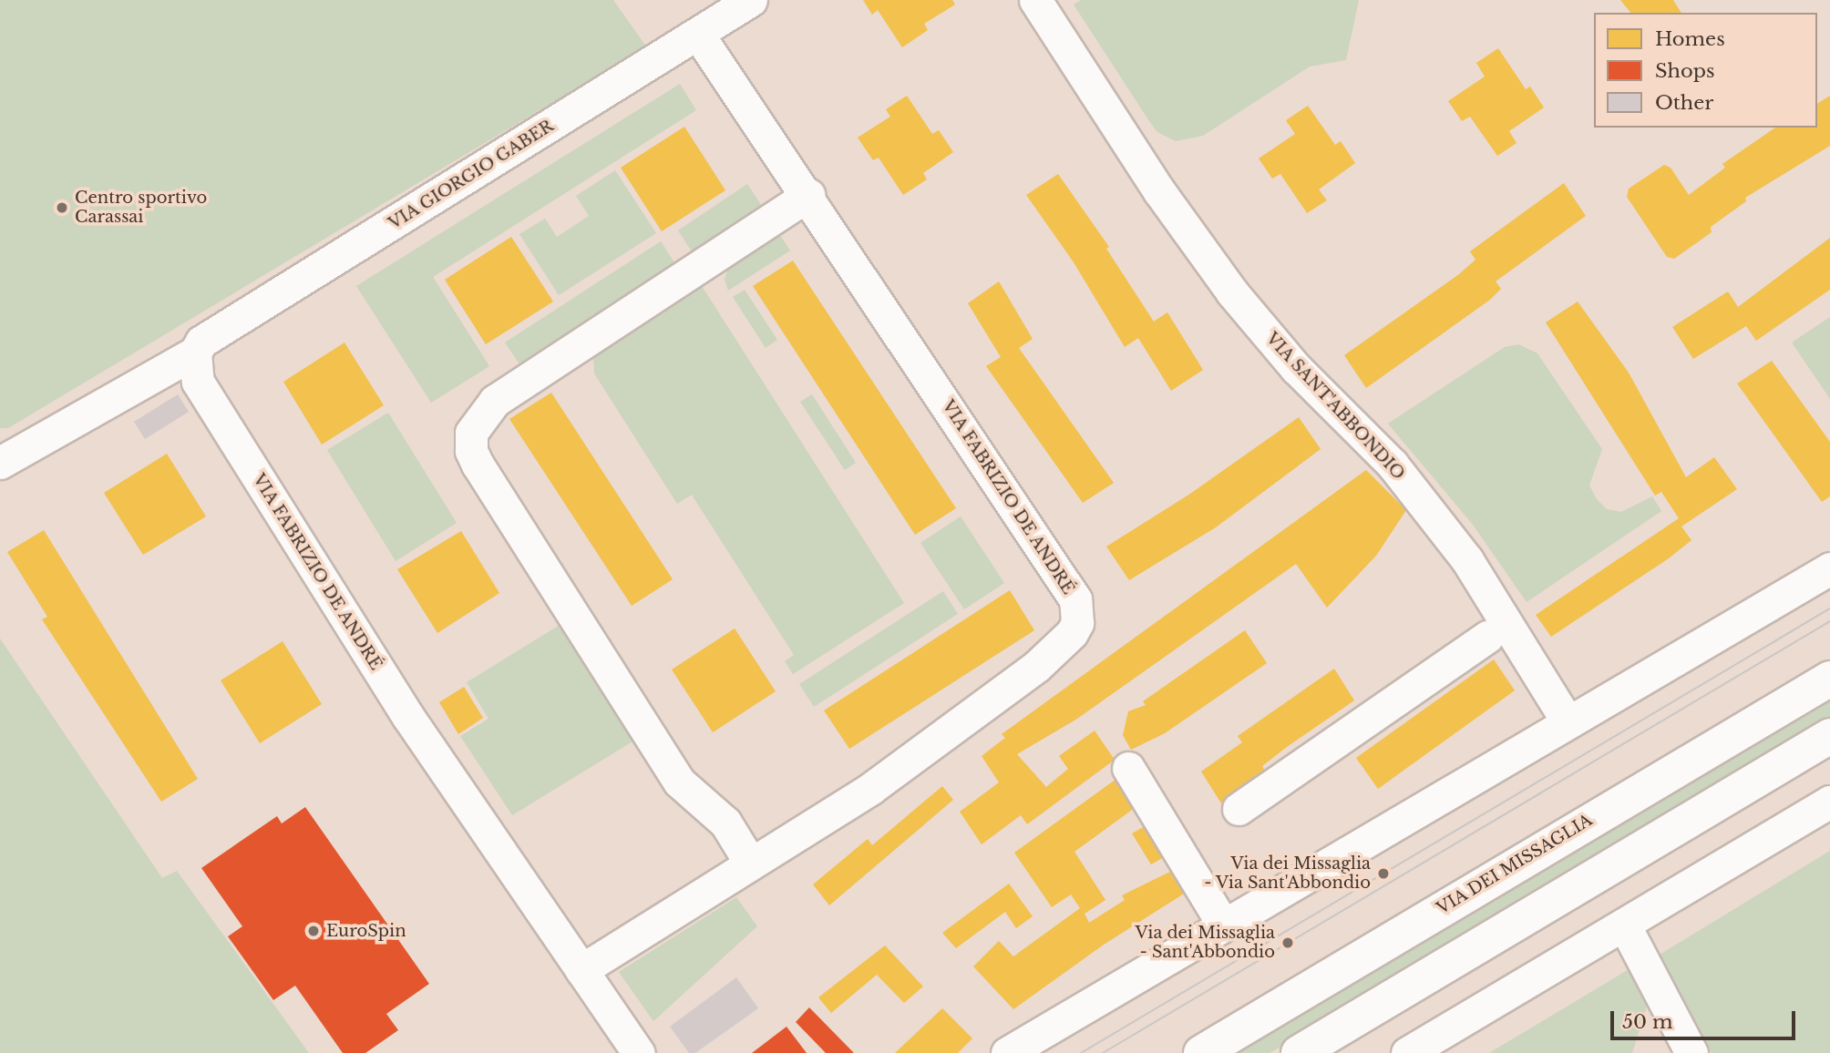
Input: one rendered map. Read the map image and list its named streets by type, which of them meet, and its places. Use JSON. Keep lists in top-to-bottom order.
{
  "streets": {
    "main road": ["VIA DEI MISSAGLIA"],
    "street": ["VIA GIORGIO GABER", "VIA SANT'ABBONDIO", "VIA FABRIZIO DE ANDRÉ"]
  },
  "crossings": [
    ["VIA GIORGIO GABER", "VIA FABRIZIO DE ANDRÉ"]
  ],
  "places": [
    "Centro sportivo Carassai",
    "Via dei Missaglia - Via Sant'Abbondio",
    "EuroSpin",
    "Via dei Missaglia - Sant'Abbondio"
  ],
  "legend": ["Homes", "Shops", "Other"],
  "scale_bar": "50 m"
}
